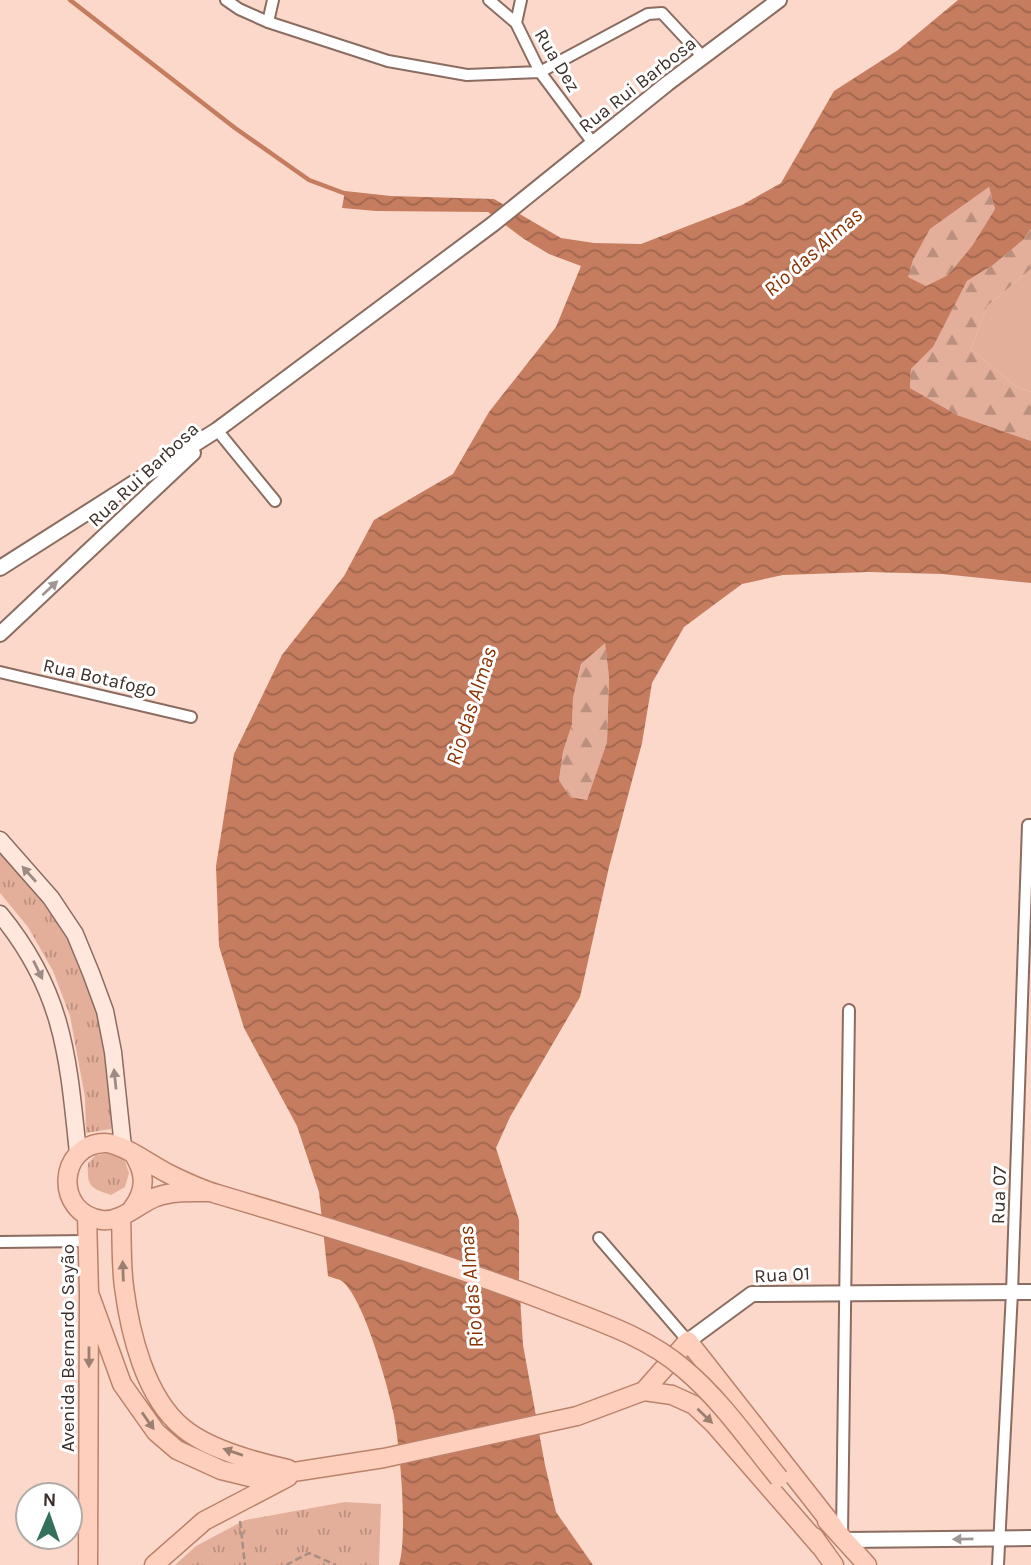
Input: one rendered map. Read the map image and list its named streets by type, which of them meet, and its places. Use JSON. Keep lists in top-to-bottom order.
{
  "streets": {
    "main road": ["Rua 01", "Avenida Bernardo Sayão"],
    "street": [
      "Rua Dez",
      "Rua Rui Barbosa",
      "Rua Botafogo",
      "Rua 07"
    ]
  },
  "crossings": [
    ["Rua Dez", "Rua Rui Barbosa"],
    ["Rua 07", "Rua 01"],
    ["Rua 01", "Avenida Bernardo Sayão"]
  ],
  "one_way": ["Avenida Bernardo Sayão"],
  "water": ["Rio das Almas"],
  "north": "top"
}
